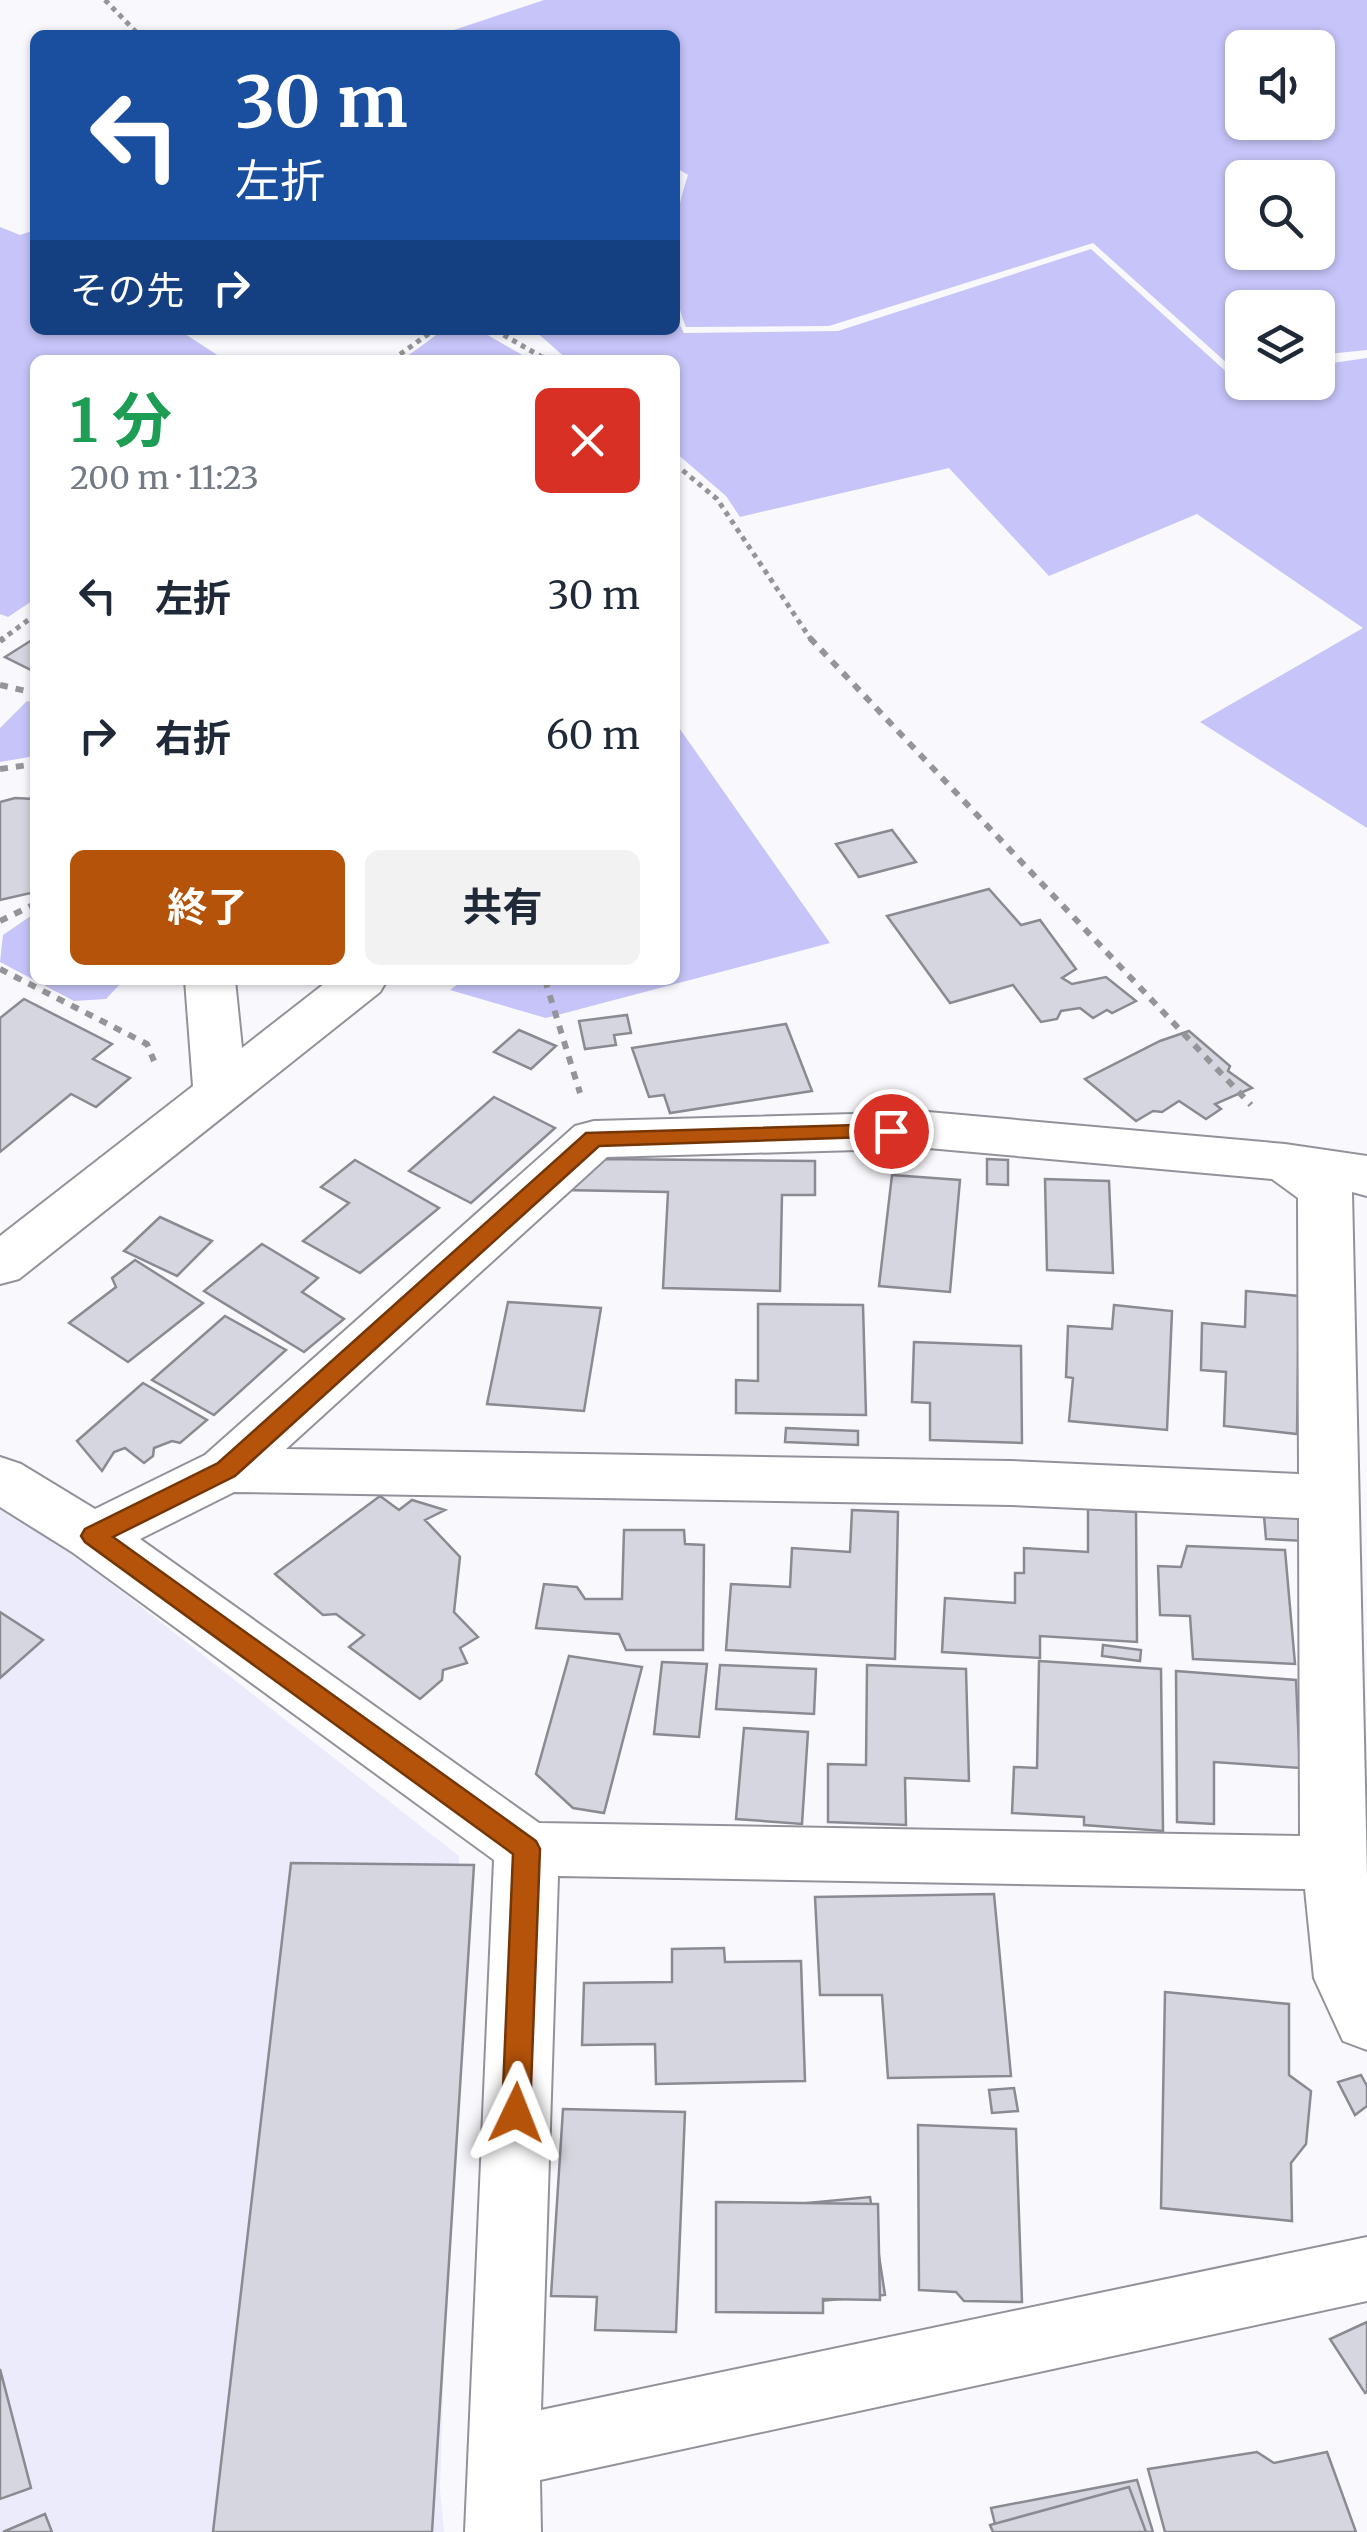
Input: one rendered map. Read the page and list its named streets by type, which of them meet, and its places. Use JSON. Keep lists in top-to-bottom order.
{
  "page": {
    "turn": ["30 m", "左折"],
    "then": "その先",
    "heading": ["1 分", "200 m · 11:23"],
    "list": [
      {
        "name": "左折",
        "value": "30 m"
      },
      {
        "name": "右折",
        "value": "60 m"
      }
    ],
    "buttons": ["終了", "共有"]
  }
}
